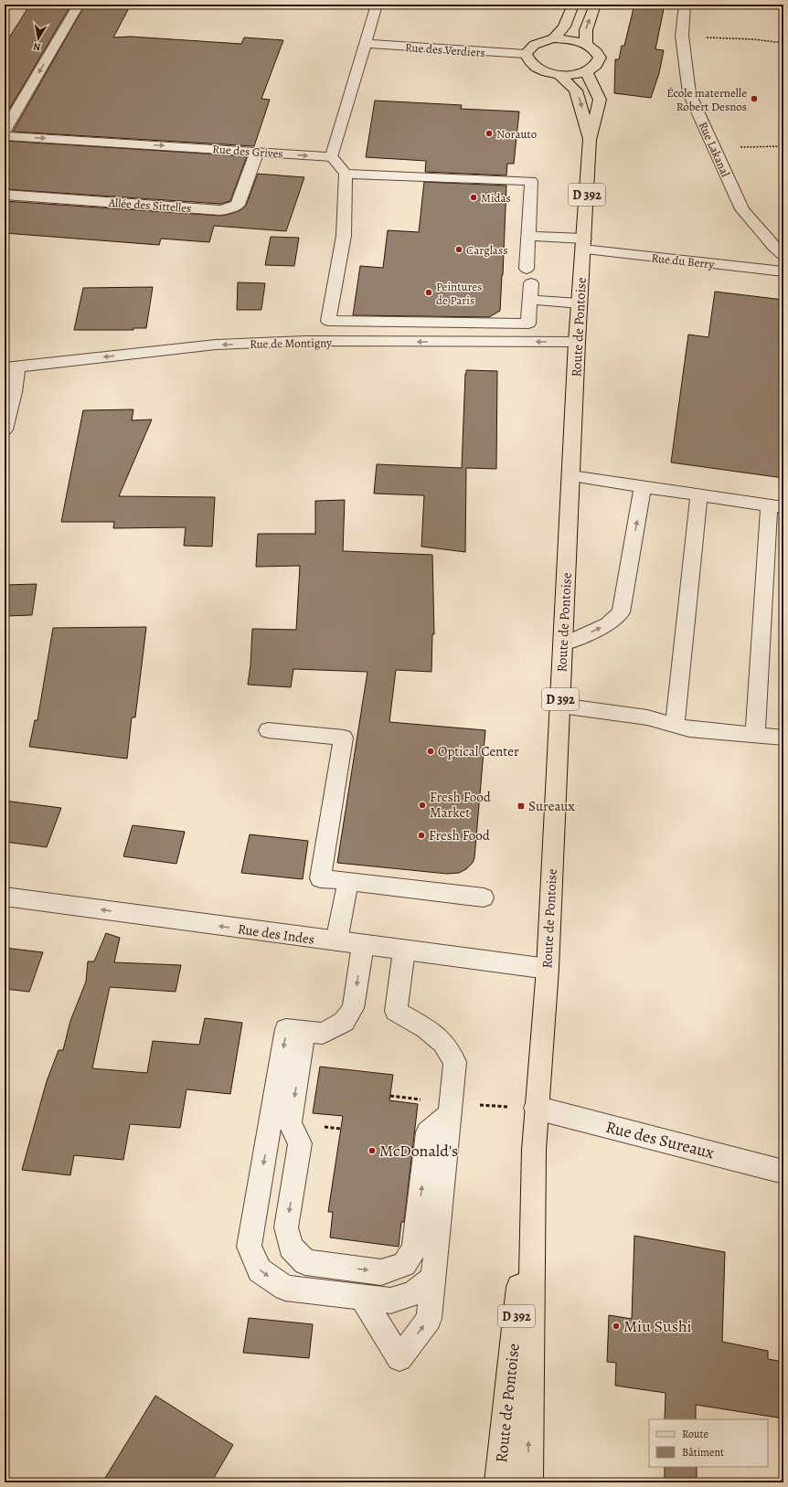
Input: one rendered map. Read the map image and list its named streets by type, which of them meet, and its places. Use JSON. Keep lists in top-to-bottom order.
{
  "streets": {
    "main road": ["D 392", "Route de Pontoise"],
    "street": [
      "Rue des Verdiers",
      "Rue Lakanal",
      "Rue des Grives",
      "Allée des Sittelles",
      "Rue du Berry",
      "Rue de Montigny",
      "Rue des Indes",
      "Rue des Sureaux"
    ]
  },
  "crossings": [
    ["Rue des Grives", "Allée des Sittelles"],
    ["Rue du Berry", "Route de Pontoise"],
    ["Route de Pontoise", "Rue de Montigny"],
    ["Route de Pontoise", "Rue des Indes"],
    ["Route de Pontoise", "Rue des Sureaux"]
  ],
  "one_way": ["Rue des Grives", "Rue de Montigny", "Rue des Indes"],
  "places": {
    "other": [
      "École maternelle Robert Desnos",
      "Norauto",
      "Midas",
      "Carglass",
      "Peintures de Paris",
      "Optical Center",
      "Fresh Food Market",
      "Fresh Food",
      "McDonald's",
      "Miu Sushi"
    ],
    "transit": ["Sureaux"]
  },
  "legend": ["Route", "Bâtiment"],
  "north": "bottom"
}
